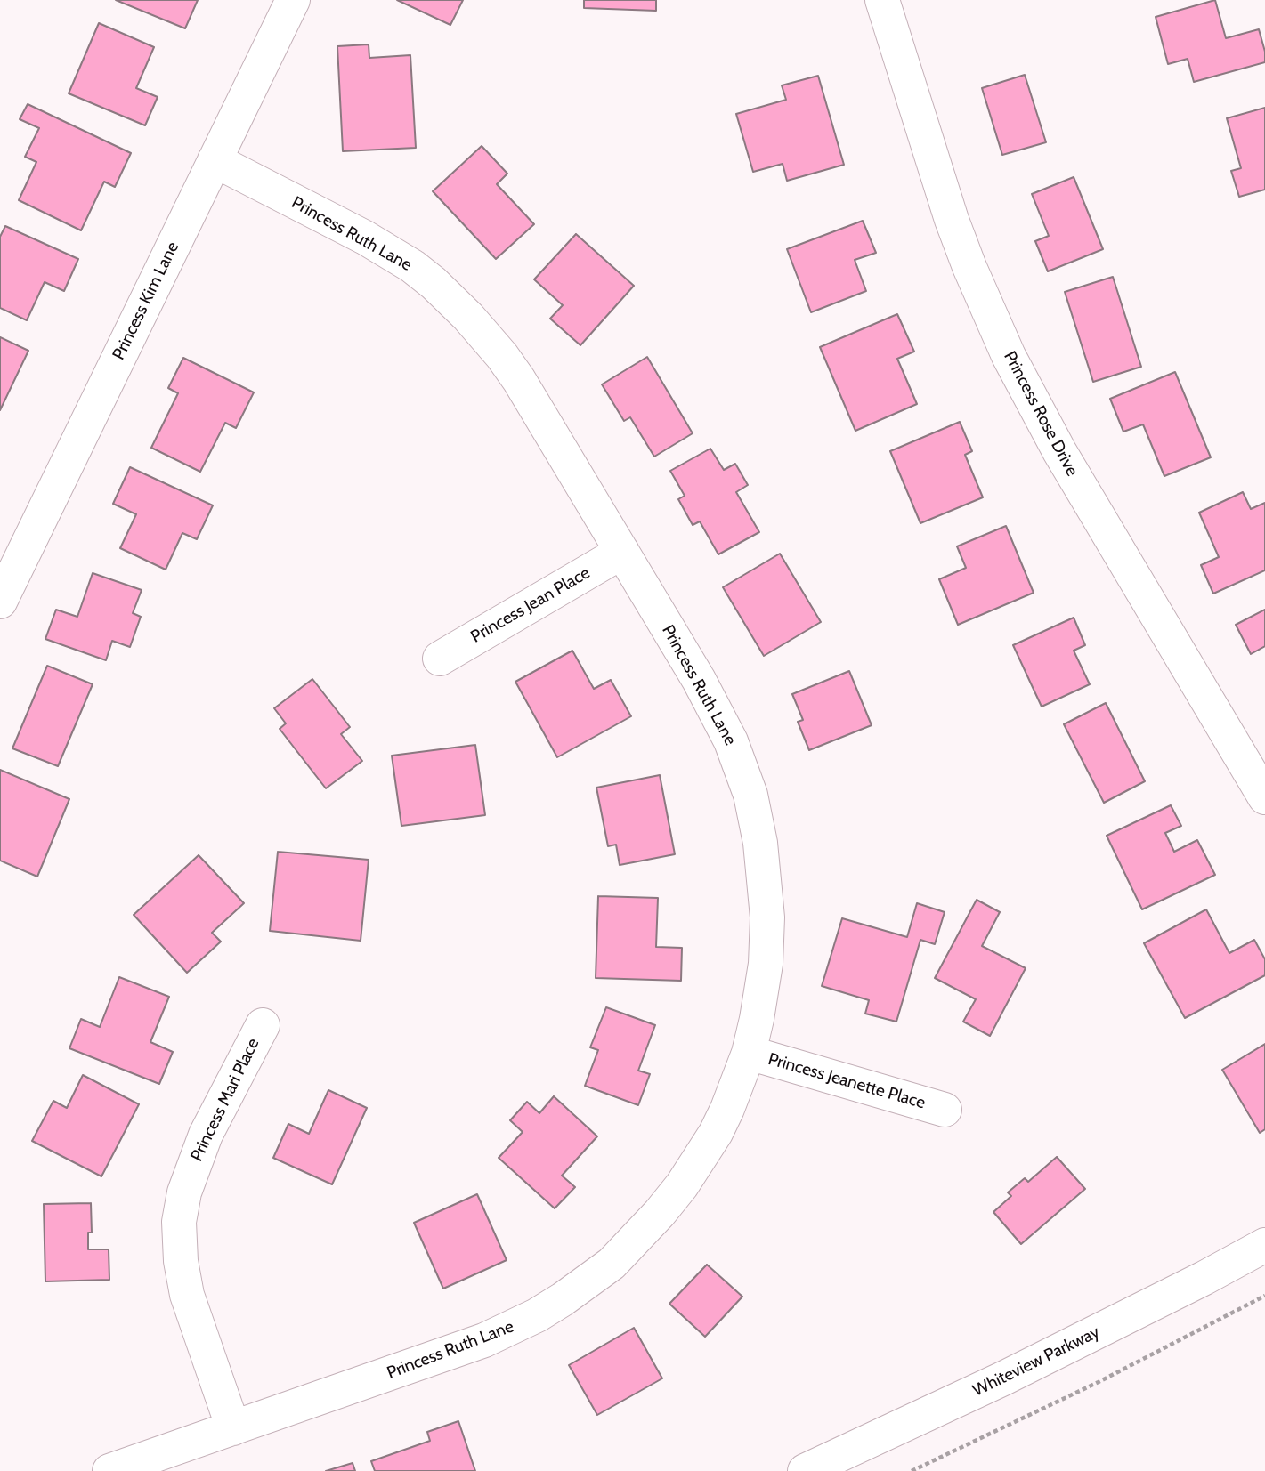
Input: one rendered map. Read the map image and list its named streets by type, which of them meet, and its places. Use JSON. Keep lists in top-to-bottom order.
{
  "streets": {
    "street": [
      "Princess Ruth Lane",
      "Princess Kim Lane",
      "Princess Rose Drive",
      "Princess Jean Place",
      "Princess Jeanette Place",
      "Princess Mari Place",
      "Whiteview Parkway"
    ]
  },
  "crossings": [
    ["Princess Ruth Lane", "Princess Kim Lane"],
    ["Princess Ruth Lane", "Princess Jean Place"],
    ["Princess Ruth Lane", "Princess Jeanette Place"],
    ["Princess Ruth Lane", "Princess Mari Place"]
  ]
}
